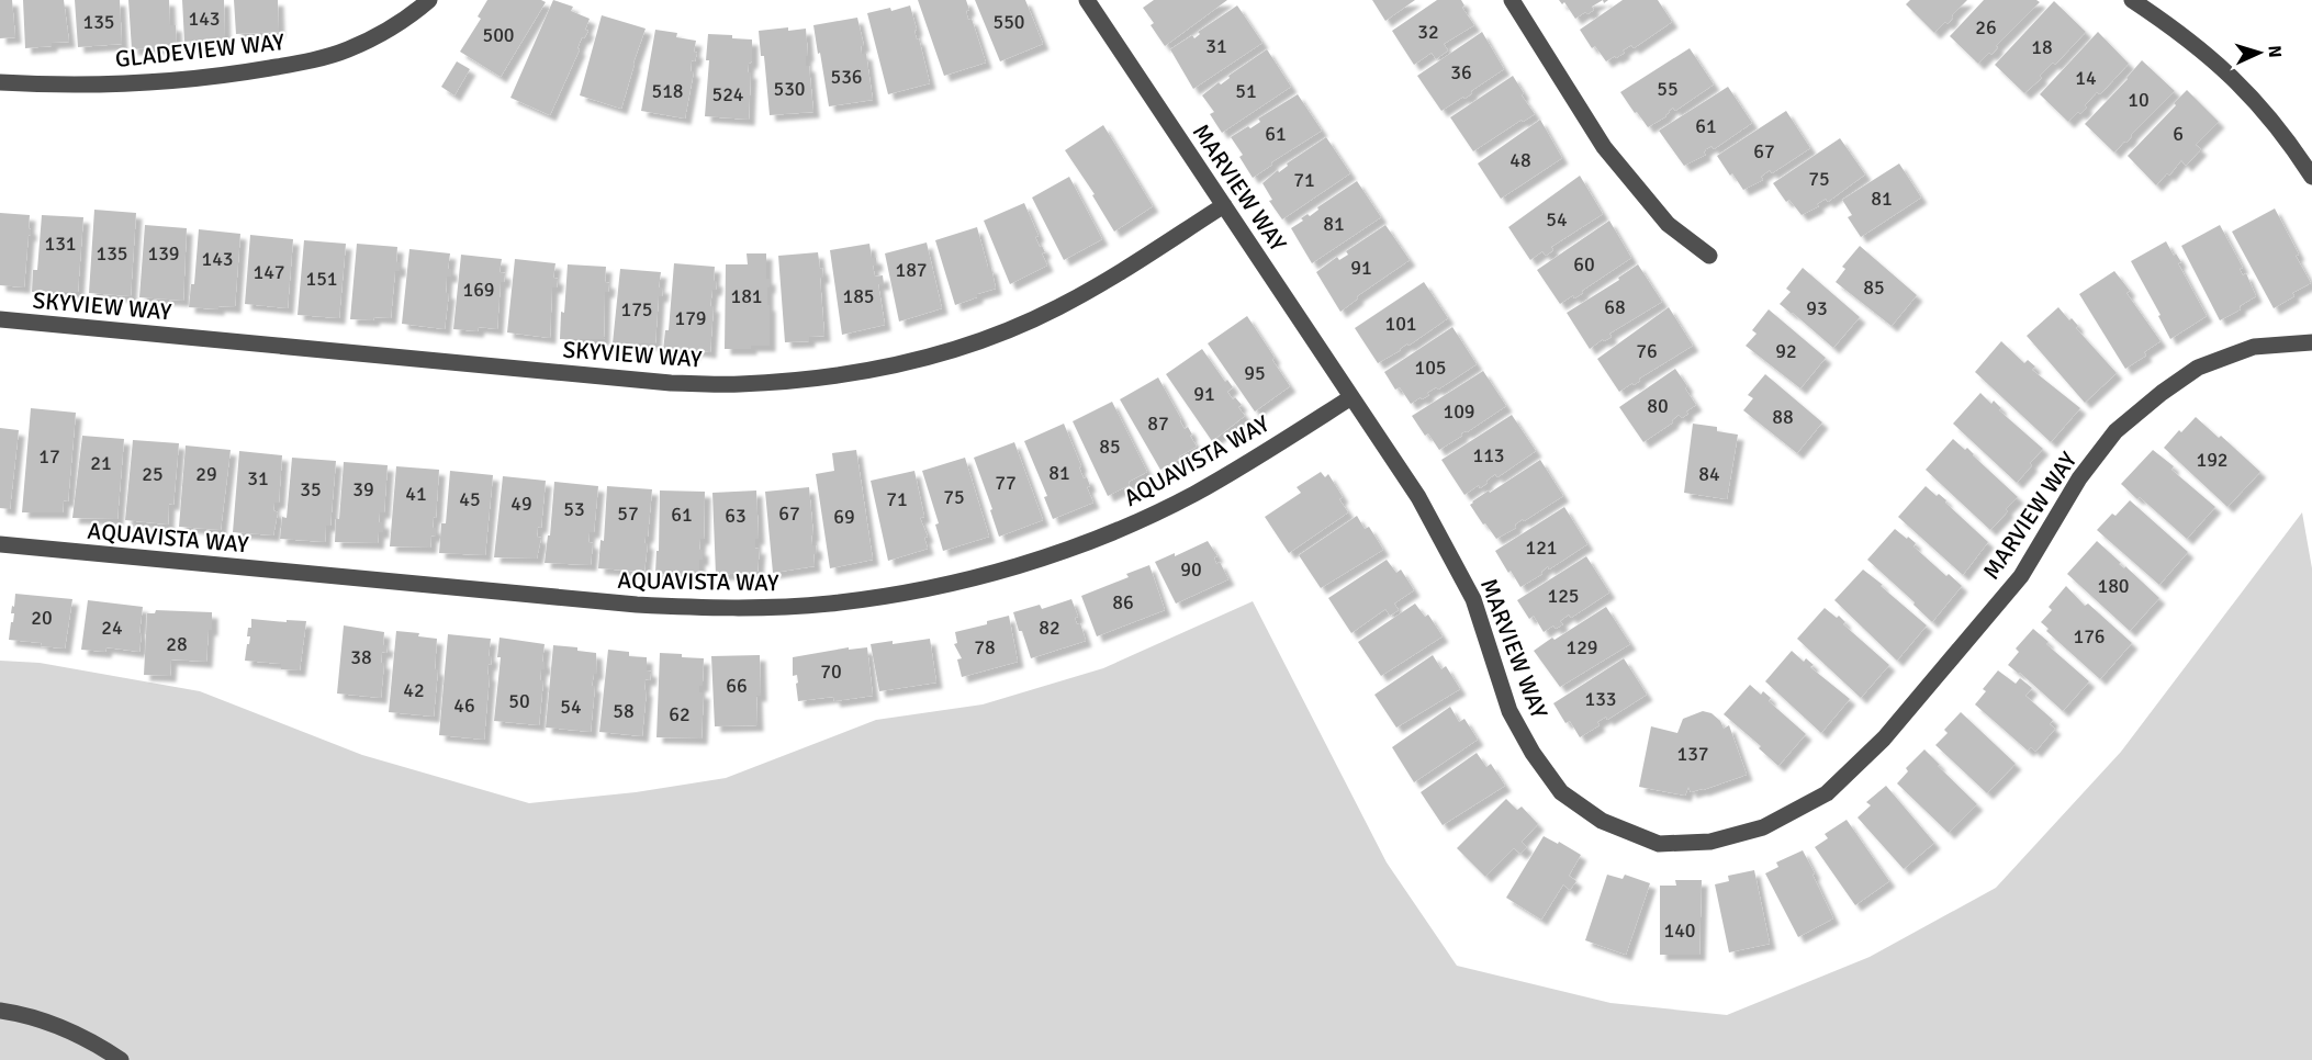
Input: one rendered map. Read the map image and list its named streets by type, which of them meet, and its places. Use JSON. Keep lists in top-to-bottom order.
{
  "streets": {
    "street": [
      "GLADEVIEW WAY",
      "MARVIEW WAY",
      "SKYVIEW WAY",
      "AQUAVISTA WAY"
    ]
  },
  "crossings": [
    ["MARVIEW WAY", "SKYVIEW WAY"],
    ["MARVIEW WAY", "AQUAVISTA WAY"]
  ],
  "house_numbers": [
    "143",
    "135",
    "550",
    "26",
    "32",
    "500",
    "31",
    "18",
    "36",
    "536",
    "14",
    "530",
    "55",
    "518",
    "51",
    "524",
    "10",
    "61",
    "61",
    "6",
    "67",
    "48",
    "75",
    "71",
    "81",
    "54",
    "81",
    "131",
    "135",
    "139",
    "143",
    "60",
    "91",
    "187",
    "147",
    "151",
    "85",
    "169",
    "181",
    "185",
    "68",
    "93",
    "175",
    "179",
    "101",
    "76",
    "92",
    "105",
    "95",
    "91",
    "80",
    "109",
    "88",
    "87",
    "85",
    "113",
    "17",
    "192",
    "21",
    "81",
    "25",
    "29",
    "84",
    "31",
    "77",
    "35",
    "39",
    "41",
    "75",
    "45",
    "71",
    "49",
    "53",
    "57",
    "67",
    "61",
    "63",
    "69",
    "121",
    "90",
    "180",
    "125",
    "86",
    "20",
    "24",
    "82",
    "176",
    "28",
    "78",
    "129",
    "38",
    "70",
    "66",
    "42",
    "133",
    "50",
    "46",
    "54",
    "58",
    "62",
    "137",
    "140"
  ],
  "north": "right"
}
